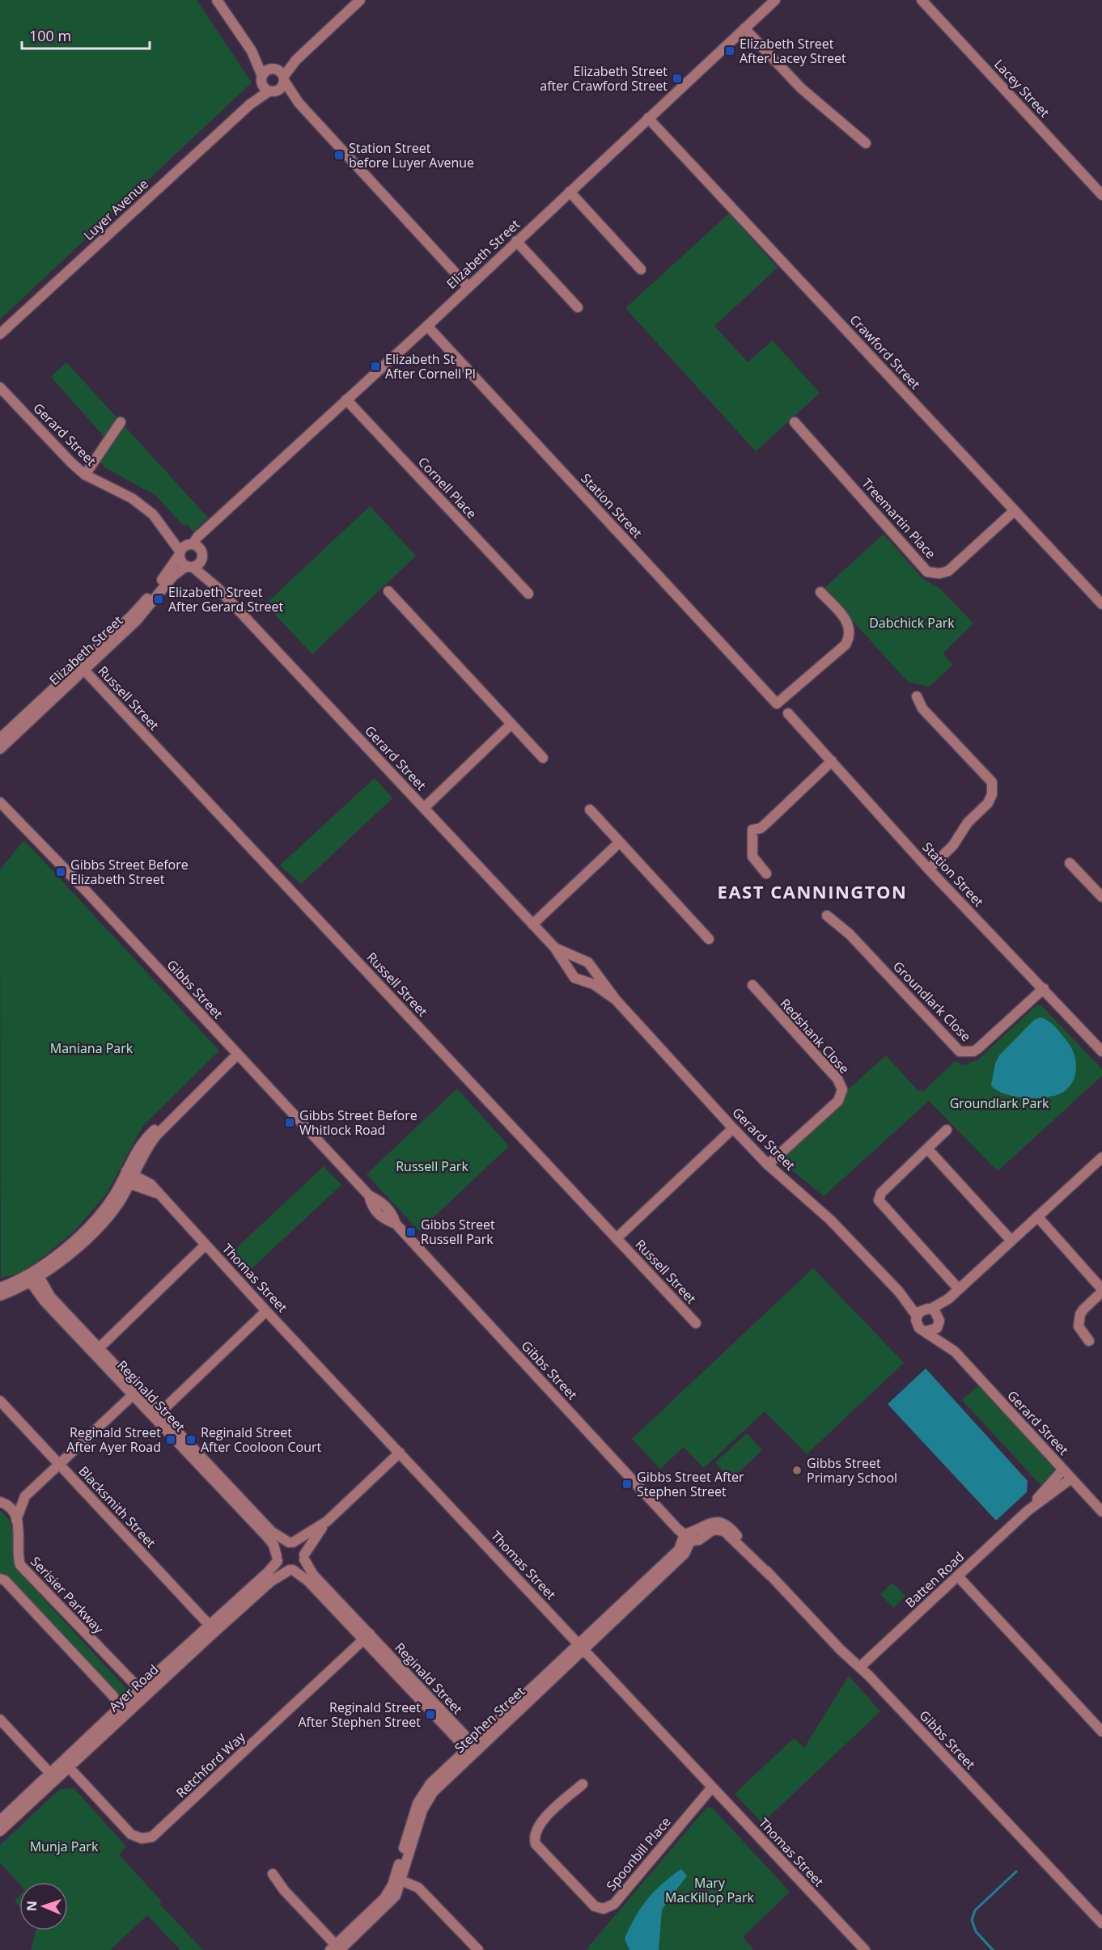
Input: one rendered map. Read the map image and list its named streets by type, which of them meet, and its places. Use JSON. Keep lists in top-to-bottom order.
{
  "streets": {
    "street": [
      "Lacey Street",
      "Luyer Avenue",
      "Elizabeth Street",
      "Crawford Street",
      "Gerard Street",
      "Cornell Place",
      "Station Street",
      "Treemartin Place",
      "Russell Street",
      "Gibbs Street",
      "Groundlark Close",
      "Redshank Close",
      "Thomas Street",
      "Reginald Street",
      "Blacksmith Street",
      "Batten Road",
      "Serisier Parkway",
      "Ayer Road",
      "Stephen Street",
      "Retchford Way",
      "Spoonbill Place"
    ]
  },
  "crossings": [
    ["Elizabeth Street", "Crawford Street"],
    ["Elizabeth Street", "Gerard Street"],
    ["Elizabeth Street", "Cornell Place"],
    ["Elizabeth Street", "Station Street"],
    ["Elizabeth Street", "Russell Street"],
    ["Crawford Street", "Treemartin Place"],
    ["Gerard Street", "Redshank Close"],
    ["Gerard Street", "Batten Road"],
    ["Station Street", "Groundlark Close"],
    ["Gibbs Street", "Batten Road"],
    ["Gibbs Street", "Stephen Street"],
    ["Thomas Street", "Stephen Street"],
    ["Thomas Street", "Spoonbill Place"],
    ["Reginald Street", "Ayer Road"],
    ["Reginald Street", "Stephen Street"],
    ["Reginald Street", "Retchford Way"],
    ["Blacksmith Street", "Ayer Road"],
    ["Serisier Parkway", "Ayer Road"],
    ["Ayer Road", "Retchford Way"]
  ],
  "districts": ["EAST CANNINGTON"],
  "parks": [
    "Dabchick Park",
    "Maniana Park",
    "Groundlark Park",
    "Russell Park",
    "Munja Park",
    "Mary MacKillop Park"
  ],
  "places": {
    "transit": [
      "Elizabeth Street After Lacey Street",
      "Elizabeth Street after Crawford Street",
      "Station Street before Luyer Avenue",
      "Elizabeth St After Cornell Pl",
      "Elizabeth Street After Gerard Street",
      "Gibbs Street Before Elizabeth Street",
      "Gibbs Street Before Whitlock Road",
      "Gibbs Street Russell Park",
      "Reginald Street After Ayer Road",
      "Reginald Street After Cooloon Court",
      "Gibbs Street After Stephen Street",
      "Reginald Street After Stephen Street"
    ],
    "other": ["Gibbs Street Primary School"]
  },
  "scale_bar": "100 m",
  "north": "left"
}
